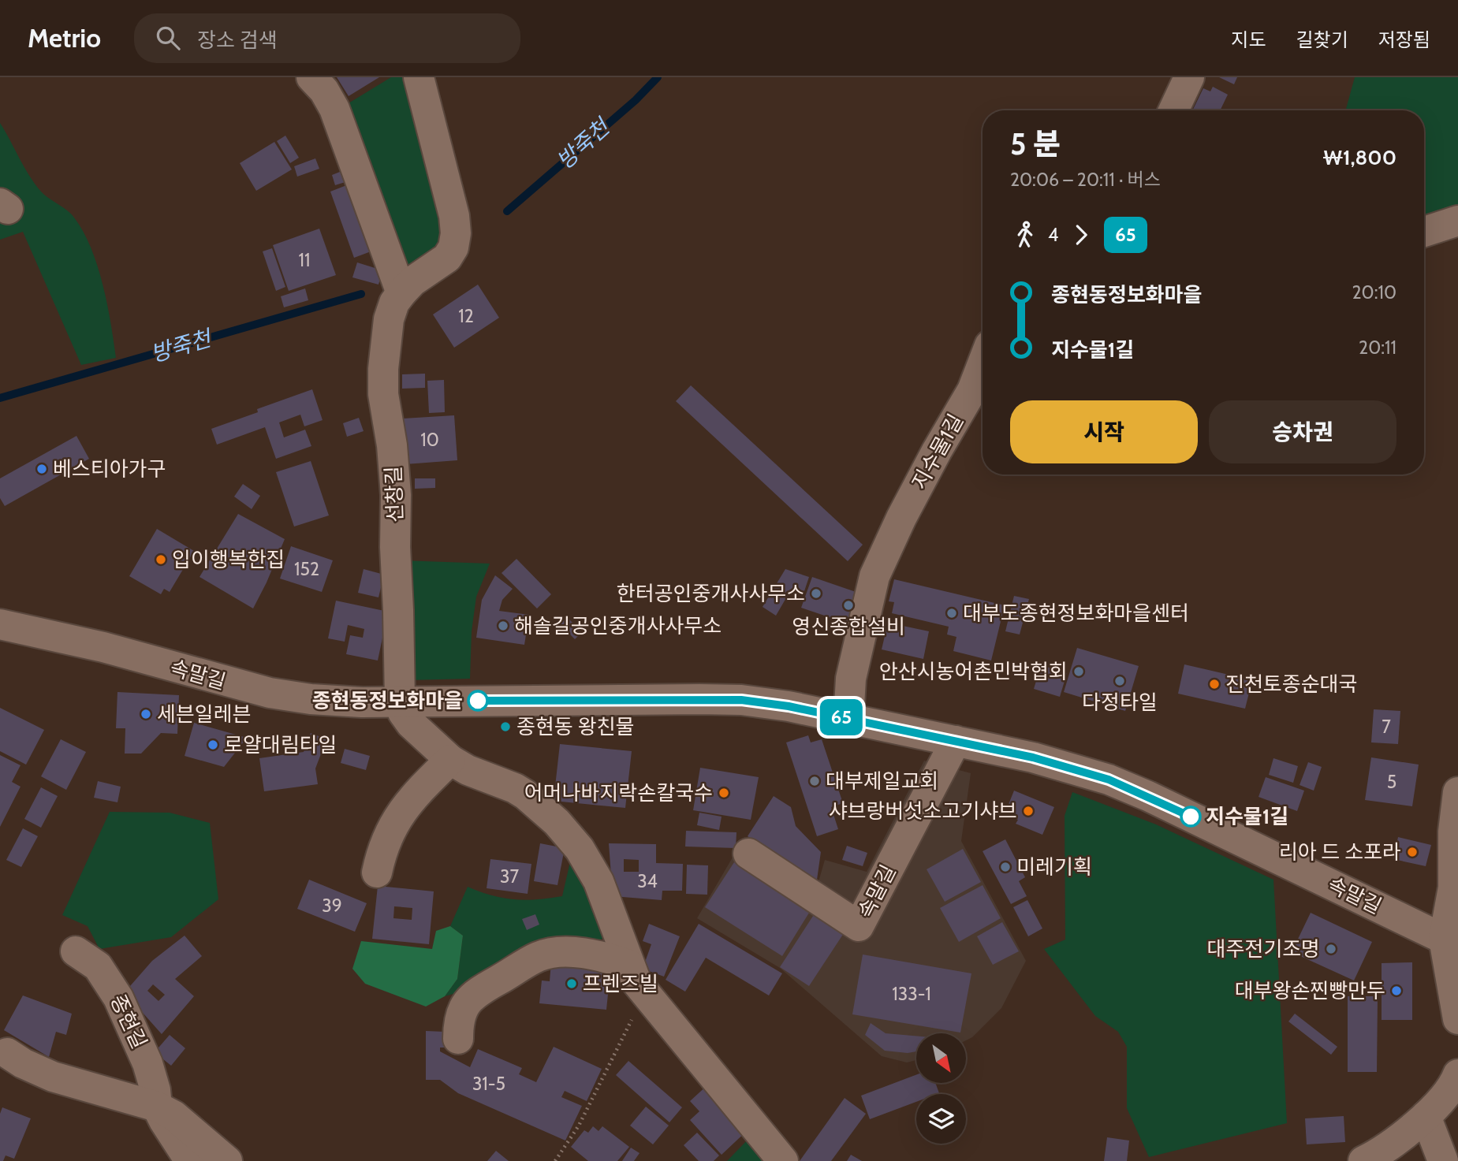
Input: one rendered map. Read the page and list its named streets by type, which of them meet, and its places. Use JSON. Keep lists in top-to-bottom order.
{
  "streets": {
    "street": [
      "지수물1길",
      "선창길",
      "속말길",
      "종현길"
    ]
  },
  "crossings": [
    ["지수물1길", "속말길"],
    ["선창길", "속말길"]
  ],
  "water": ["방죽천"],
  "places": [
    "베스티아가구",
    "입이행복한집",
    "한터공인중개사사무소",
    "영신종합설비",
    "대부도종현정보화마을센터",
    "해솔길공인중개사사무소",
    "안산시농어촌민박협회",
    "다정타일",
    "진천토종순대국",
    "종현동정보화마을",
    "세븐일레븐",
    "종현동 왕친물",
    "로얄대림타일",
    "대부제일교회",
    "어머나바지락손칼국수",
    "샤브랑버섯소고기샤브",
    "지수물1길",
    "리아 드 소포라",
    "미레기획",
    "대주전기조명",
    "프렌즈빌",
    "대부왕손찐빵만두"
  ],
  "lines": ["bus line 65"],
  "house_numbers": [
    "11",
    "12",
    "10",
    "152",
    "7",
    "5",
    "37",
    "34",
    "39",
    "133-1",
    "31-5"
  ],
  "north": "bottom right",
  "page": {
    "header": "Metrio",
    "search": "장소 검색",
    "nav": ["지도", "길찾기", "저장됨"],
    "on_map": "65",
    "heading": ["5 분", "20:06 – 20:11 · 버스", "₩1,800"],
    "legs": ["4", "65"],
    "list": [
      {
        "name": "종현동정보화마을",
        "value": "20:10"
      },
      {
        "name": "지수물1길",
        "value": "20:11"
      }
    ],
    "buttons": ["시작", "승차권"]
  }
}
